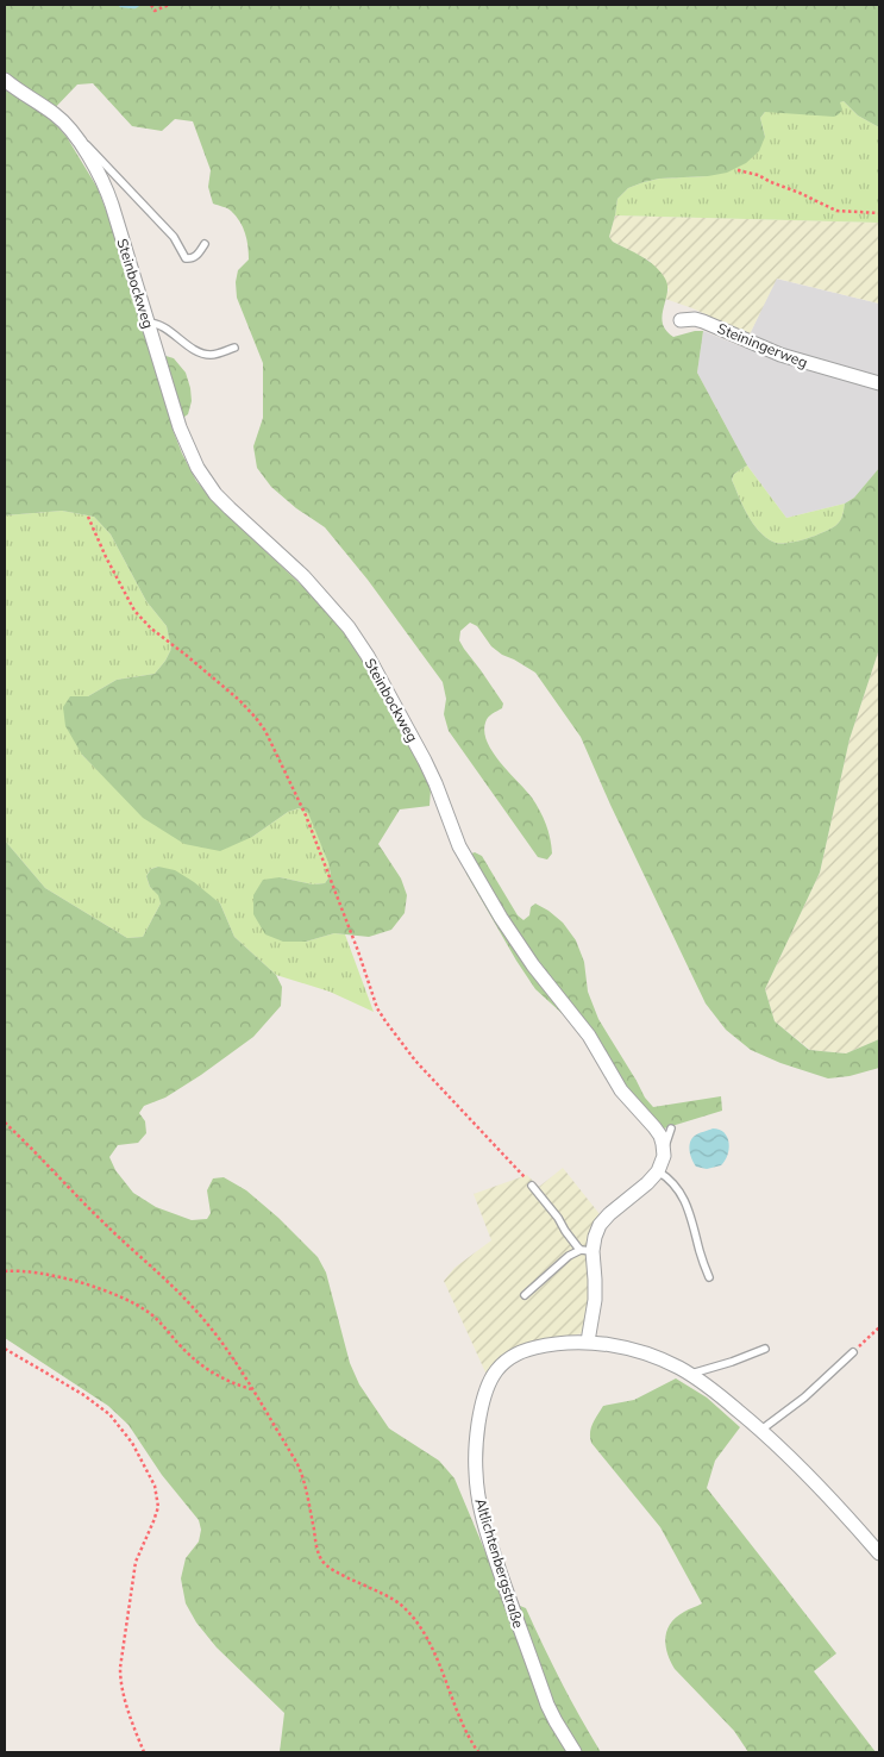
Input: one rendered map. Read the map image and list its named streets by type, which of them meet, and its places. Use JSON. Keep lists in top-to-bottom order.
{
  "streets": {
    "street": ["Steinbockweg", "Steiningerweg", "Altlichtenbergstraße"]
  }
}
